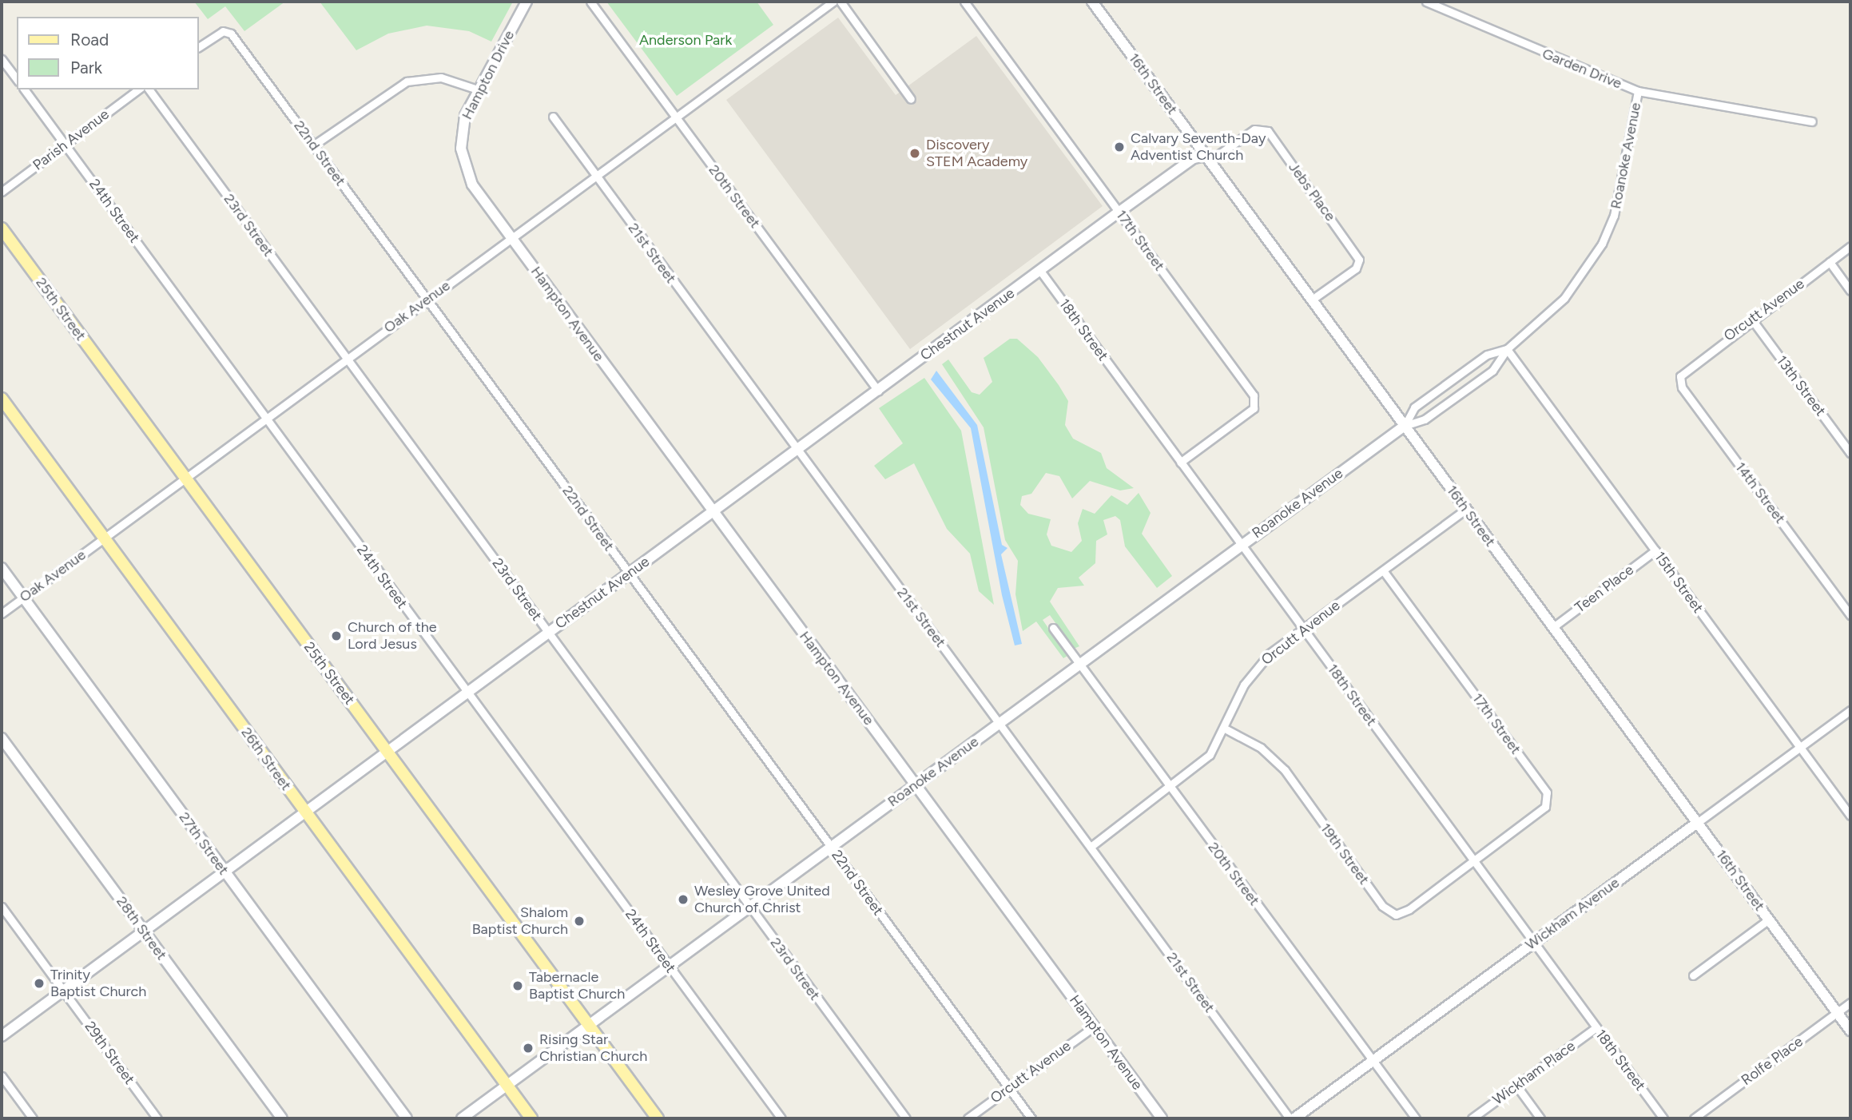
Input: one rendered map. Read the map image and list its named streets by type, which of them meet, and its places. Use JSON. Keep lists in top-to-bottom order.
{
  "streets": {
    "main road": ["25th Street", "26th Street"],
    "street": [
      "Garden Drive",
      "Hampton Drive",
      "16th Street",
      "Parish Avenue",
      "22nd Street",
      "Roanoke Avenue",
      "Jebs Place",
      "20th Street",
      "24th Street",
      "23rd Street",
      "17th Street",
      "21st Street",
      "Oak Avenue",
      "Orcutt Avenue",
      "Hampton Avenue",
      "Chestnut Avenue",
      "18th Street",
      "13th Street",
      "14th Street",
      "15th Street",
      "Teen Place",
      "27th Street",
      "19th Street",
      "Wickham Avenue",
      "28th Street",
      "29th Street",
      "Rolfe Place",
      "Wickham Place"
    ]
  },
  "crossings": [
    ["Garden Drive", "Roanoke Avenue"],
    ["Hampton Drive", "Oak Avenue"],
    ["Hampton Drive", "Hampton Avenue"],
    ["16th Street", "Roanoke Avenue"],
    ["16th Street", "Jebs Place"],
    ["16th Street", "Orcutt Avenue"],
    ["16th Street", "Chestnut Avenue"],
    ["16th Street", "Teen Place"],
    ["16th Street", "Wickham Avenue"],
    ["16th Street", "Rolfe Place"],
    ["Parish Avenue", "24th Street"],
    ["22nd Street", "Roanoke Avenue"],
    ["22nd Street", "Oak Avenue"],
    ["22nd Street", "Orcutt Avenue"],
    ["22nd Street", "Chestnut Avenue"],
    ["Roanoke Avenue", "20th Street"],
    ["Roanoke Avenue", "24th Street"],
    ["Roanoke Avenue", "23rd Street"],
    ["Roanoke Avenue", "21st Street"],
    ["Roanoke Avenue", "25th Street"],
    ["Roanoke Avenue", "Hampton Avenue"],
    ["Roanoke Avenue", "18th Street"],
    ["Roanoke Avenue", "15th Street"],
    ["Roanoke Avenue", "26th Street"],
    ["Jebs Place", "Chestnut Avenue"],
    ["20th Street", "Oak Avenue"],
    ["20th Street", "Orcutt Avenue"],
    ["20th Street", "Chestnut Avenue"],
    ["20th Street", "Wickham Avenue"],
    ["24th Street", "Oak Avenue"],
    ["24th Street", "Chestnut Avenue"],
    ["23rd Street", "Oak Avenue"],
    ["23rd Street", "Chestnut Avenue"],
    ["17th Street", "Orcutt Avenue"],
    ["17th Street", "Chestnut Avenue"],
    ["17th Street", "18th Street"],
    ["17th Street", "19th Street"],
    ["21st Street", "Oak Avenue"],
    ["21st Street", "Orcutt Avenue"],
    ["21st Street", "Chestnut Avenue"],
    ["Oak Avenue", "25th Street"],
    ["Oak Avenue", "Hampton Avenue"],
    ["Oak Avenue", "26th Street"],
    ["Oak Avenue", "27th Street"],
    ["25th Street", "Chestnut Avenue"],
    ["Orcutt Avenue", "Hampton Avenue"],
    ["Orcutt Avenue", "18th Street"],
    ["Orcutt Avenue", "13th Street"],
    ["Orcutt Avenue", "14th Street"],
    ["Orcutt Avenue", "19th Street"],
    ["Hampton Avenue", "Chestnut Avenue"],
    ["Chestnut Avenue", "18th Street"],
    ["Chestnut Avenue", "26th Street"],
    ["Chestnut Avenue", "27th Street"],
    ["Chestnut Avenue", "28th Street"],
    ["Chestnut Avenue", "29th Street"],
    ["18th Street", "19th Street"],
    ["18th Street", "Wickham Avenue"],
    ["18th Street", "Wickham Place"],
    ["15th Street", "Teen Place"],
    ["15th Street", "Wickham Avenue"]
  ],
  "parks": ["Anderson Park"],
  "places": [
    "Calvary Seventh-Day Adventist Church",
    "Discovery STEM Academy",
    "Church of the Lord Jesus",
    "Wesley Grove United Church of Christ",
    "Shalom Baptist Church",
    "Trinity Baptist Church",
    "Tabernacle Baptist Church",
    "Rising Star Christian Church"
  ],
  "legend": ["Road", "Park"]
}
